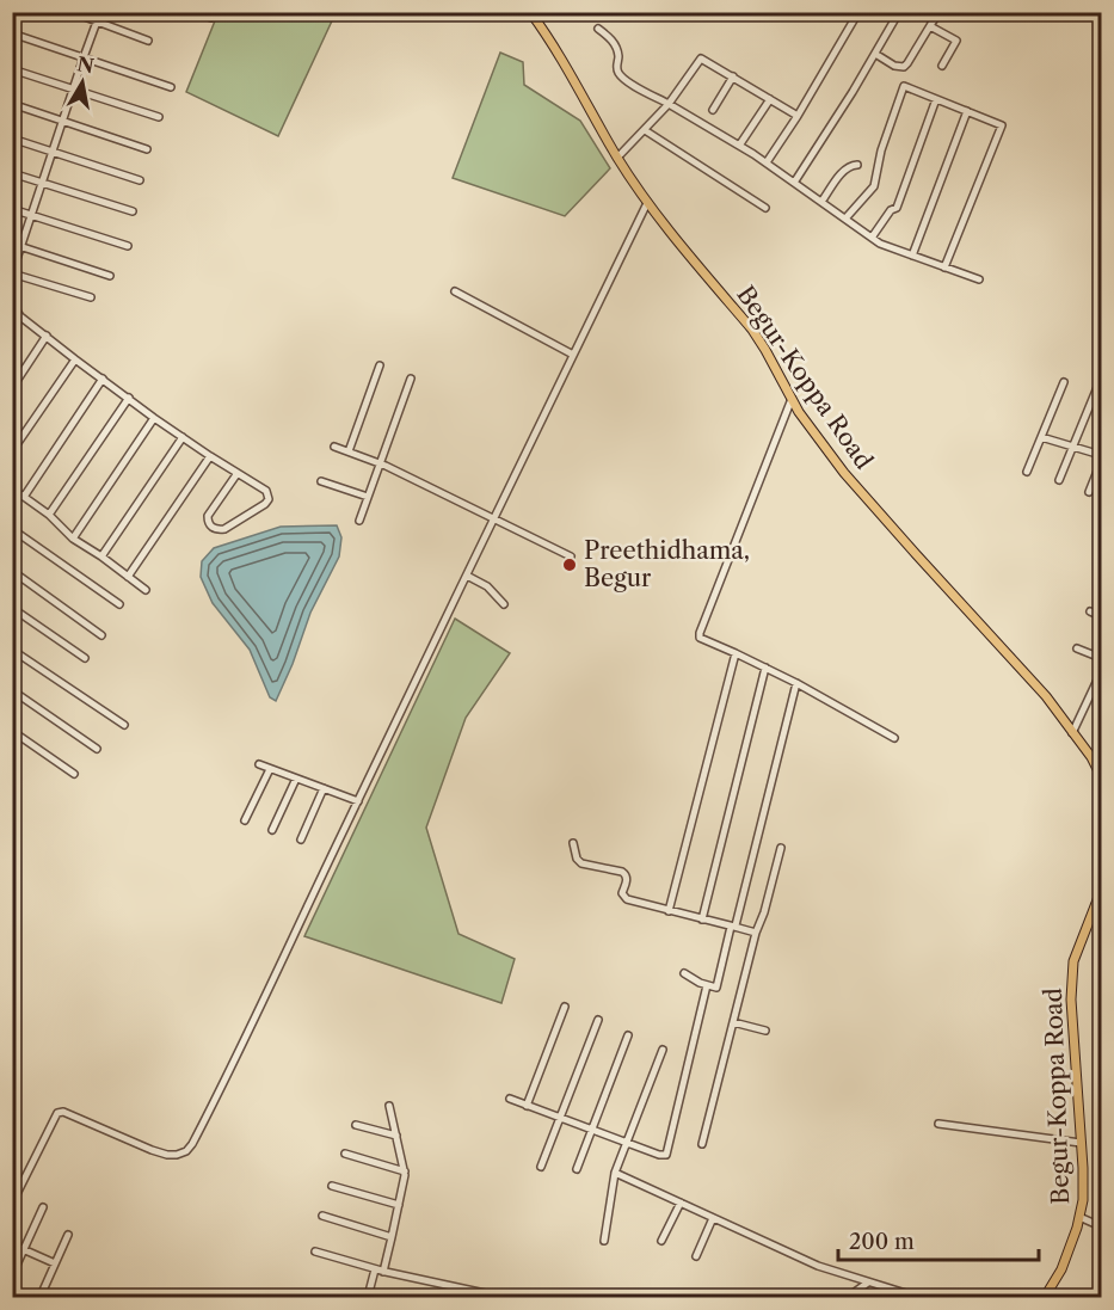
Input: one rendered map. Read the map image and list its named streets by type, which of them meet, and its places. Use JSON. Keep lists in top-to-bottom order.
{
  "streets": {
    "main road": ["Begur-Koppa Road"]
  },
  "places": ["Preethidhama, Begur"],
  "scale_bar": "200 m",
  "north": "top"
}
